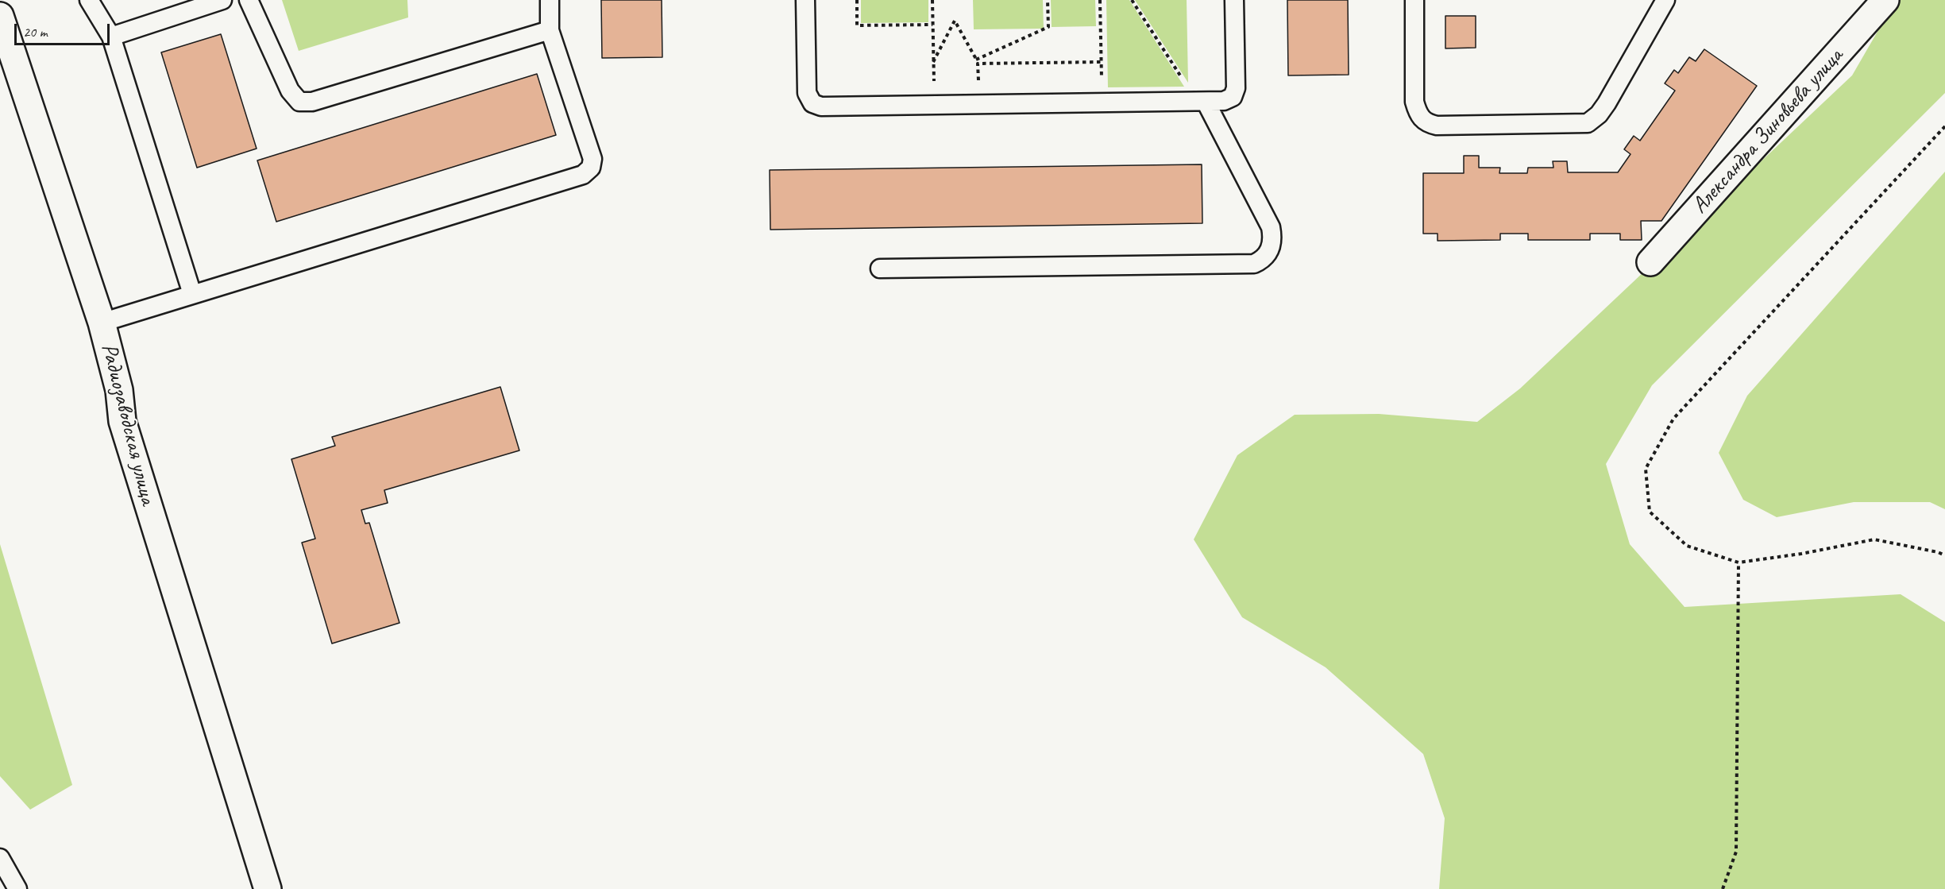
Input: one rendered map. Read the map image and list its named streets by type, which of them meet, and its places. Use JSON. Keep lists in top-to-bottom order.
{
  "streets": {
    "street": ["Александра Зиновьева улица", "Радиозаводская улица"]
  },
  "scale_bar": "20 m"
}
